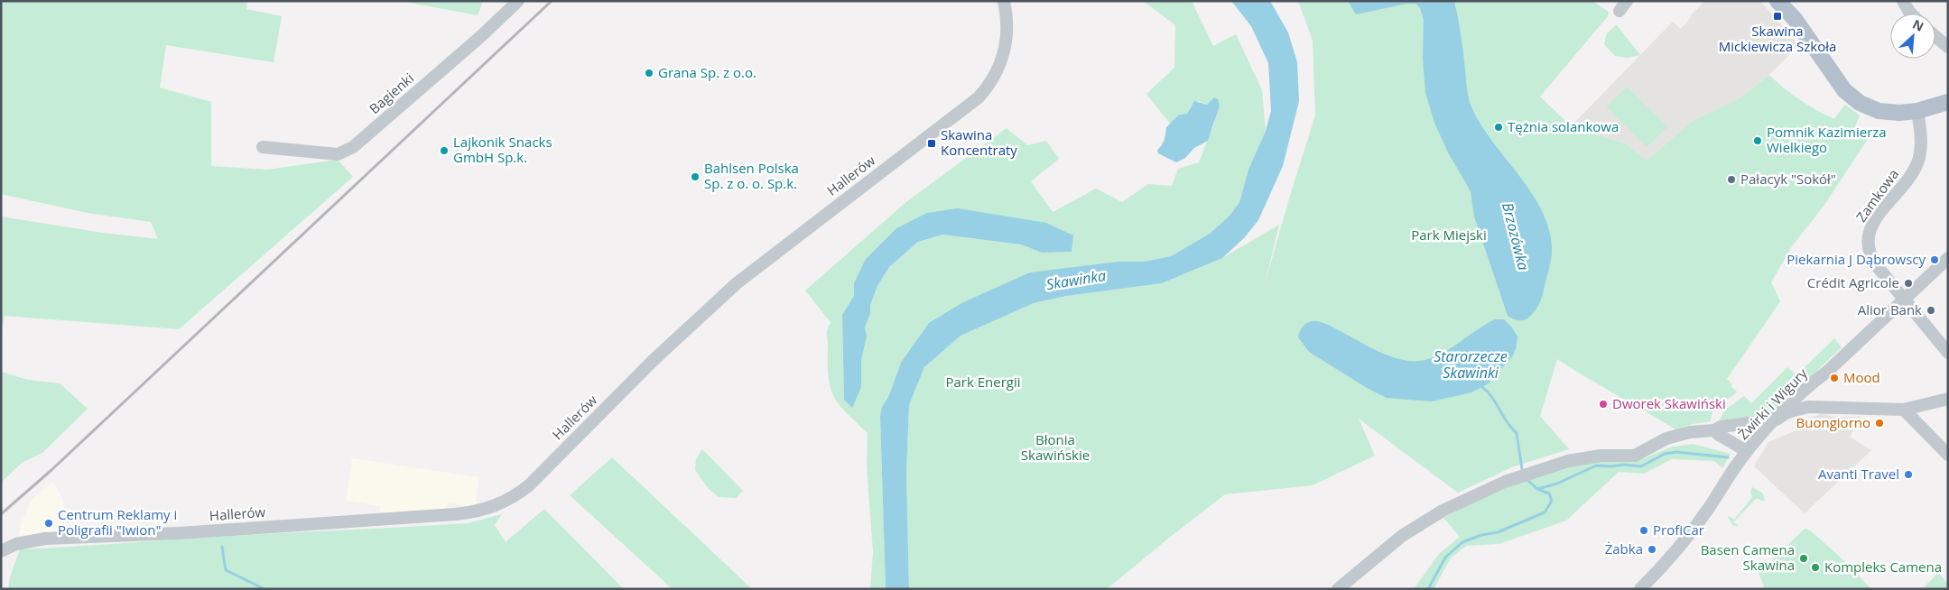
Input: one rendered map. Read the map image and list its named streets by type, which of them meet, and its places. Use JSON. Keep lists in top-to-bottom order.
{
  "streets": {
    "street": [
      "Bagienki",
      "Hallerów",
      "Zamkowa",
      "Żwirki i Wigury"
    ]
  },
  "crossings": [
    ["Zamkowa", "Żwirki i Wigury"]
  ],
  "water": ["Brzozówka", "Skawinka", "Starorzecze Skawinki"],
  "parks": ["Park Miejski", "Park Energii", "Błonia Skawińskie"],
  "places": {
    "transit": ["Skawina Mickiewicza Szkoła", "Skawina Koncentraty"],
    "other": [
      "Grana Sp. z o.o.",
      "Tężnia solankowa",
      "Pomnik Kazimierza Wielkiego",
      "Lajkonik Snacks GmbH Sp.k.",
      "Bahlsen Polska Sp. z o. o. Sp.k.",
      "Pałacyk \"Sokół\"",
      "Piekarnia J Dąbrowscy",
      "Crédit Agricole",
      "Alior Bank",
      "Mood",
      "Dworek Skawiński",
      "Buongiorno",
      "Avanti Travel",
      "Centrum Reklamy i Poligrafii \"Iwion\"",
      "ProfiCar",
      "Żabka",
      "Basen Camena Skawina",
      "Kompleks Camena"
    ]
  },
  "north": "top right"
}
